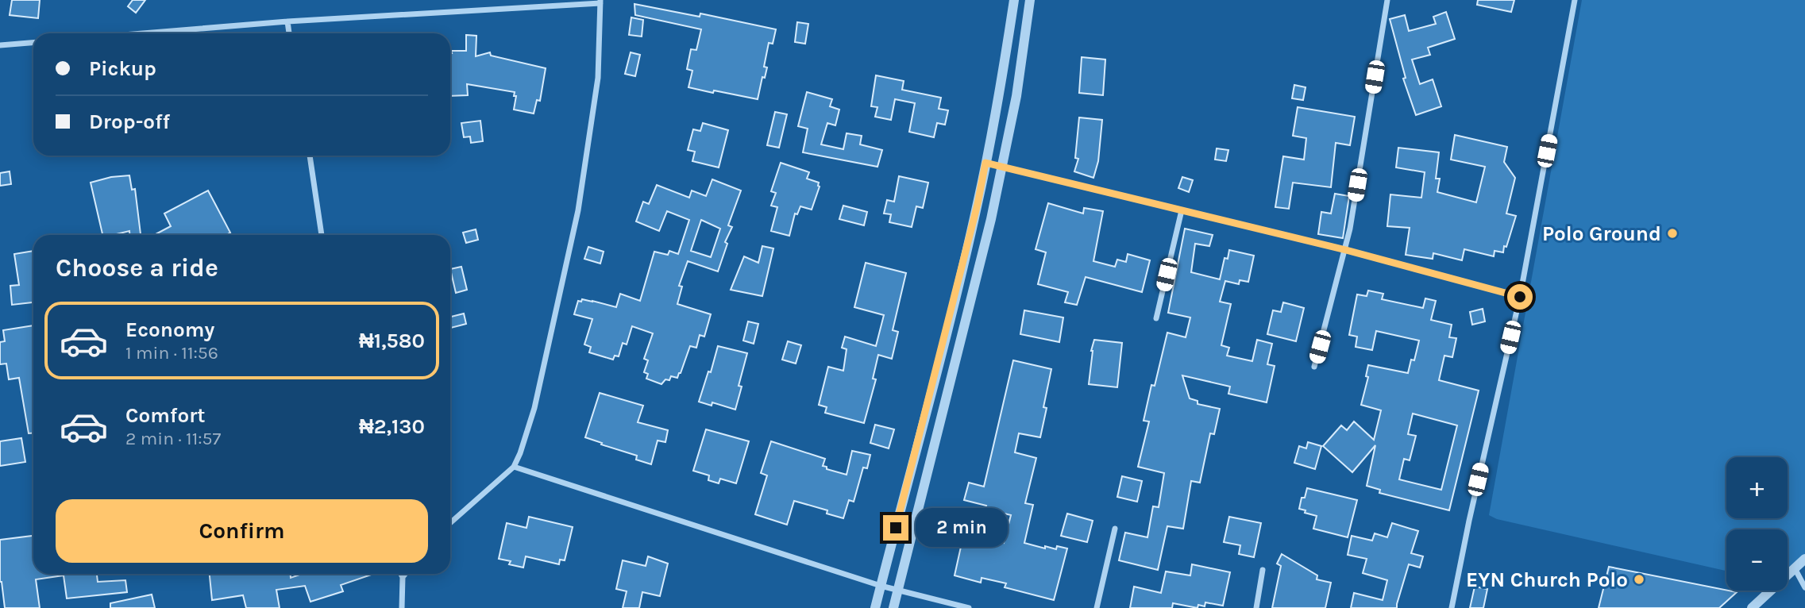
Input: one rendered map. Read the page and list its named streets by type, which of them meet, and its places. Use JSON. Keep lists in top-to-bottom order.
{
  "places": ["Polo Ground", "EYN Church Polo"],
  "page": {
    "banner": ["Pickup", "Drop-off"],
    "heading": "Choose a ride",
    "list": [
      {
        "name": "Economy",
        "note": "1 min · 11:56",
        "value": "₦1,580"
      },
      {
        "name": "Comfort",
        "note": "2 min · 11:57",
        "value": "₦2,130"
      }
    ],
    "map_buttons": ["+", "−"],
    "buttons": "Confirm",
    "bubble": "2 min"
  }
}
